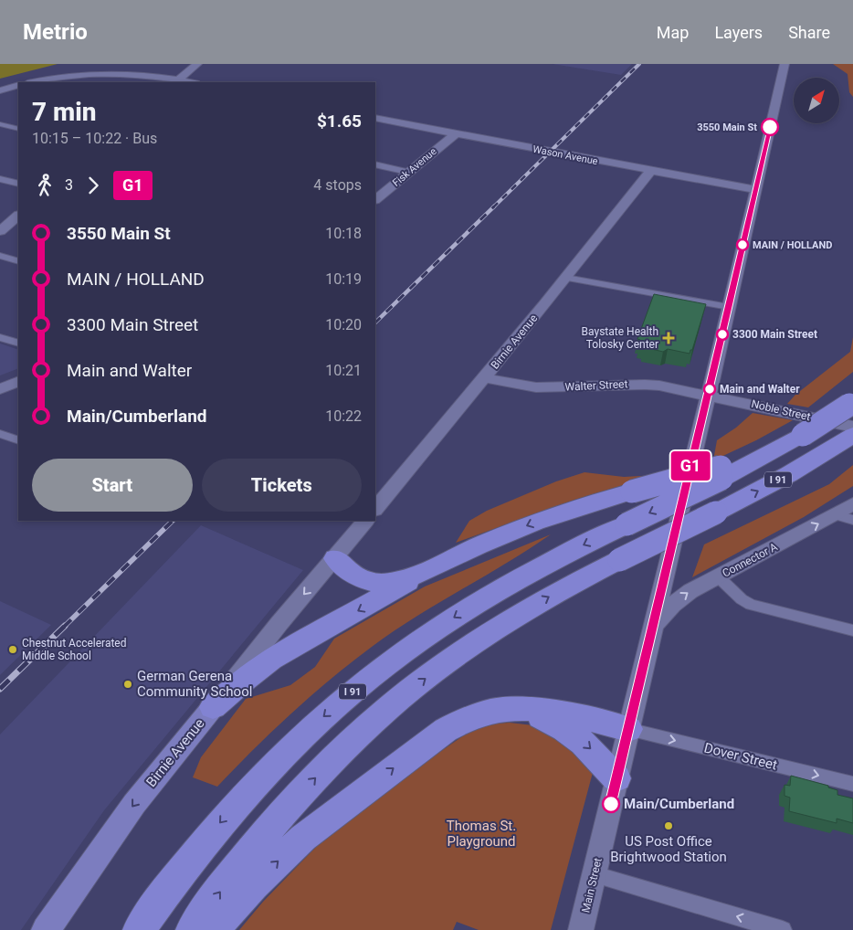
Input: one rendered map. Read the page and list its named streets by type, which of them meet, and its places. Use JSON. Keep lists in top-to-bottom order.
{
  "streets": {
    "highway": ["I 91"],
    "main road": [
      "Wason Avenue",
      "Fisk Avenue",
      "Birnie Avenue",
      "Walter Street",
      "Noble Street",
      "Connector A",
      "Main Street"
    ],
    "street": ["Dover Street"]
  },
  "crossings": [
    ["Wason Avenue", "Fisk Avenue"],
    ["Wason Avenue", "Birnie Avenue"],
    ["Wason Avenue", "Main Street"],
    ["Birnie Avenue", "Walter Street"],
    ["Walter Street", "Noble Street"],
    ["Walter Street", "Main Street"],
    ["Noble Street", "Main Street"],
    ["Connector A", "Main Street"],
    ["Dover Street", "Main Street"]
  ],
  "one_way": ["Birnie Avenue", "Connector A", "Dover Street"],
  "parks": ["Thomas St. Playground"],
  "places": {
    "other": [
      "3550 Main St",
      "MAIN / HOLLAND",
      "3300 Main Street",
      "Main and Walter",
      "Chestnut Accelerated Middle School",
      "German Gerena Community School",
      "Main/Cumberland",
      "US Post Office Brightwood Station"
    ],
    "health": ["Baystate Health Tolosky Center"]
  },
  "lines": ["bus line G1"],
  "north": "top right",
  "page": {
    "header": "Metrio",
    "nav": ["Map", "Layers", "Share"],
    "on_map": "G1",
    "heading": ["7 min", "10:15 – 10:22 · Bus", "$1.65"],
    "legs": ["3", "G1", "4 stops"],
    "list": [
      {
        "name": "3550 Main St",
        "value": "10:18"
      },
      {
        "name": "MAIN / HOLLAND",
        "value": "10:19"
      },
      {
        "name": "3300 Main Street",
        "value": "10:20"
      },
      {
        "name": "Main and Walter",
        "value": "10:21"
      },
      {
        "name": "Main/Cumberland",
        "value": "10:22"
      }
    ],
    "buttons": ["Start", "Tickets"]
  }
}
